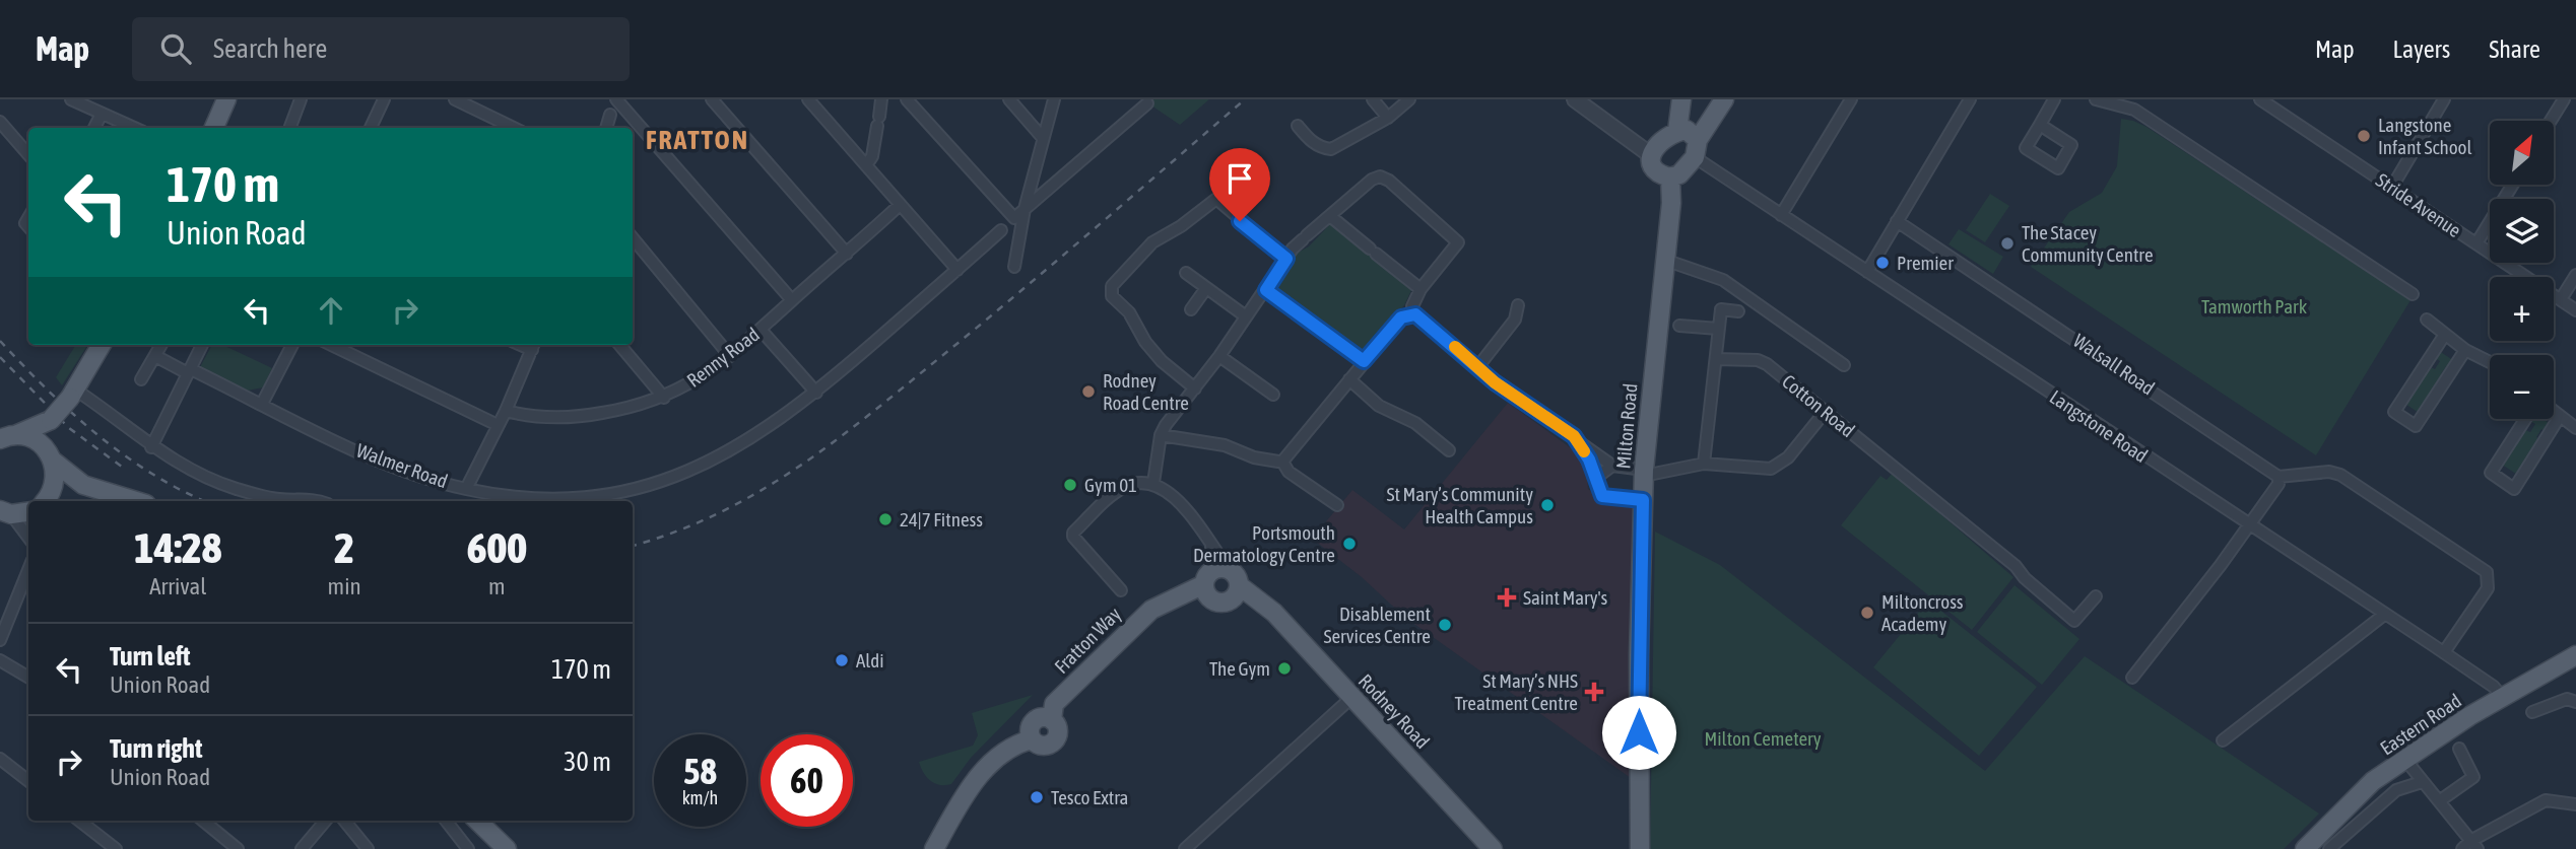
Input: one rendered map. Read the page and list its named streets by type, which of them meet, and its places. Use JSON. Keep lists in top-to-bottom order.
{
  "streets": {
    "main road": [
      "Milton Road",
      "Fratton Way",
      "Rodney Road",
      "Eastern Road"
    ],
    "street": [
      "Stride Avenue",
      "Renny Road",
      "Walsall Road",
      "Cotton Road",
      "Langstone Road",
      "Walmer Road"
    ]
  },
  "crossings": [
    ["Milton Road", "Langstone Road"],
    ["Langstone Road", "Eastern Road"],
    ["Fratton Way", "Rodney Road"]
  ],
  "districts": ["FRATTON"],
  "parks": ["Tamworth Park", "Milton Cemetery"],
  "places": {
    "other": [
      "Langstone Infant School",
      "The Stacey Community Centre",
      "Premier",
      "Rodney Road Centre",
      "Gym 01",
      "St Mary’s Community Health Campus",
      "24|7 Fitness",
      "Portsmouth Dermatology Centre",
      "Miltoncross Academy",
      "Disablement Services Centre",
      "Aldi",
      "The Gym",
      "Tesco Extra"
    ],
    "health": ["Saint Mary's", "St Mary’s NHS Treatment Centre"]
  },
  "north": "top right",
  "page": {
    "header": "Map",
    "search": "Search here",
    "nav": ["Map", "Layers", "Share"],
    "map_buttons": ["+", "−"],
    "turn": ["170 m", "Union Road"],
    "eta": [
      "14:28",
      "Arrival",
      "2",
      "min",
      "600",
      "m"
    ],
    "list": [
      {
        "name": "Turn left",
        "note": "Union Road",
        "value": "170 m"
      },
      {
        "name": "Turn right",
        "note": "Union Road",
        "value": "30 m"
      }
    ],
    "speed": "58 km/h",
    "limit": "60"
  }
}
